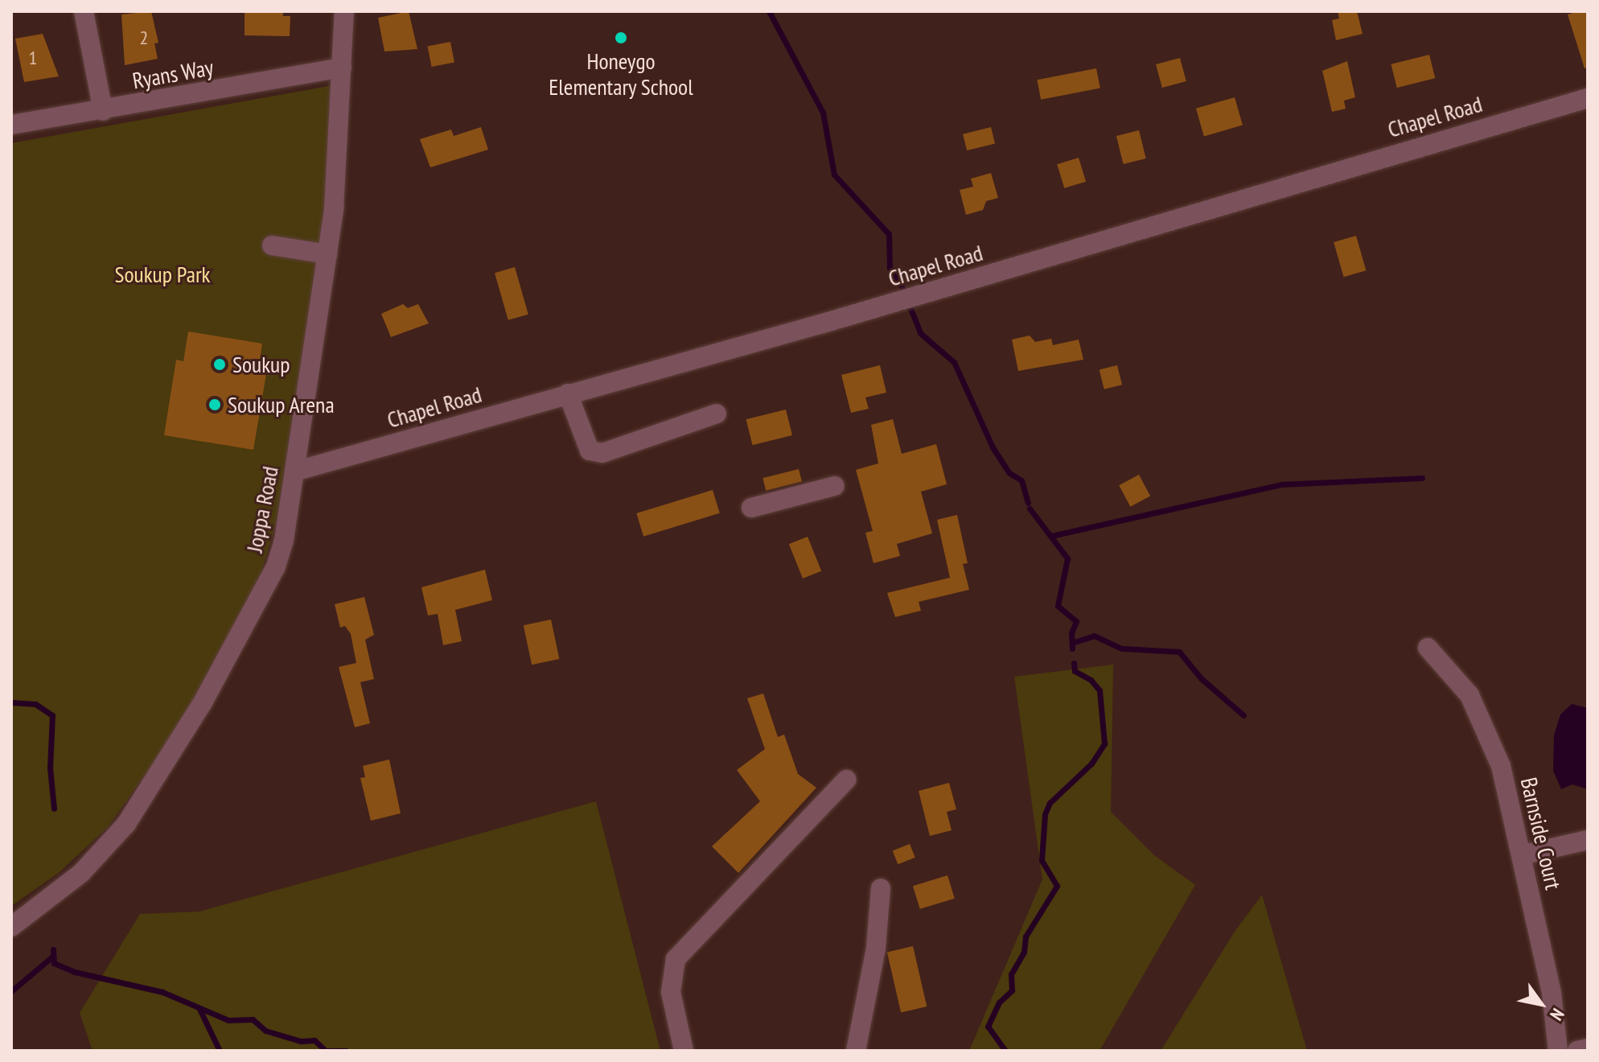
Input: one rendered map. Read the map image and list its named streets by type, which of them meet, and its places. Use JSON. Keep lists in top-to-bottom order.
{
  "streets": {
    "street": [
      "Ryans Way",
      "Chapel Road",
      "Joppa Road",
      "Barnside Court"
    ]
  },
  "crossings": [
    ["Ryans Way", "Joppa Road"],
    ["Chapel Road", "Joppa Road"]
  ],
  "parks": ["Soukup Park"],
  "places": ["Honeygo Elementary School", "Soukup", "Soukup Arena"],
  "house_numbers": ["2", "1"],
  "north": "bottom right"
}
